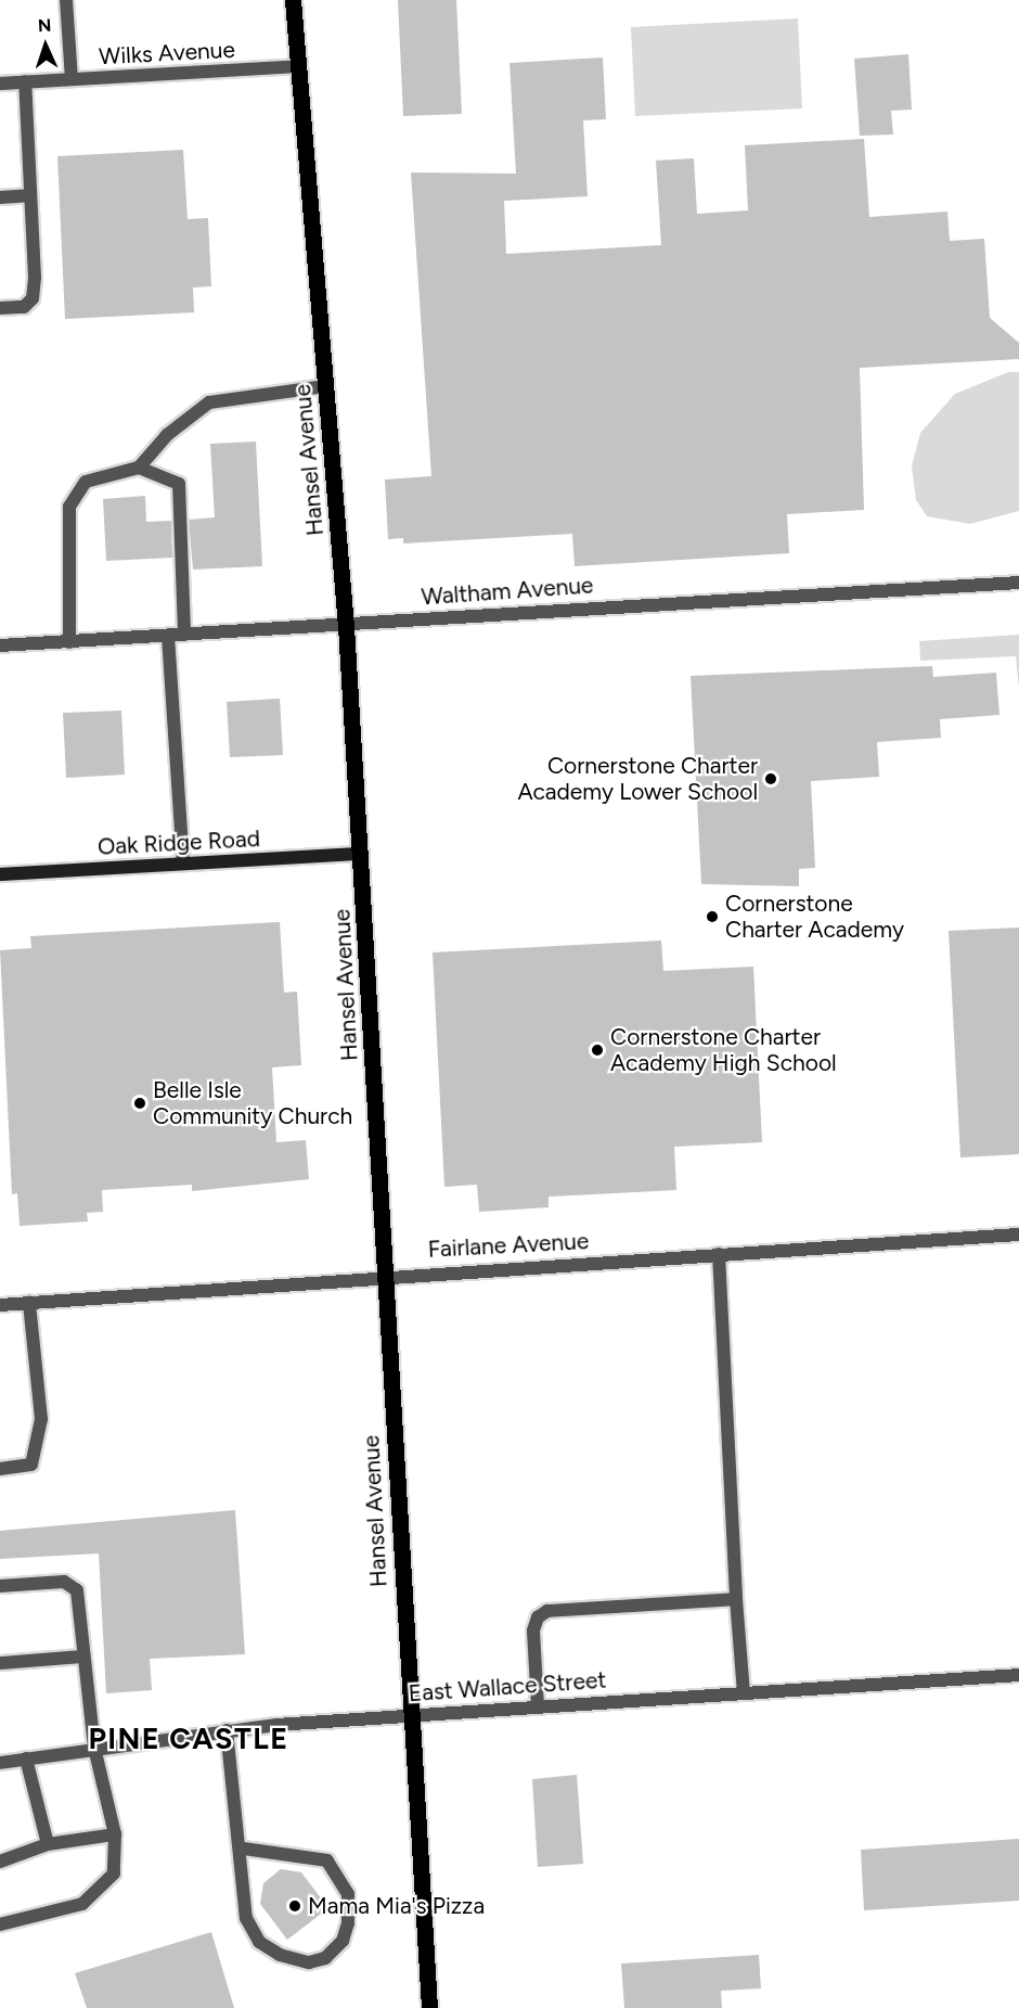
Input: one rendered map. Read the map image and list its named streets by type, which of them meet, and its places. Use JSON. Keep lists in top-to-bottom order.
{
  "streets": {
    "main road": ["Hansel Avenue", "Oak Ridge Road"],
    "street": [
      "Wilks Avenue",
      "Waltham Avenue",
      "Fairlane Avenue",
      "East Wallace Street"
    ]
  },
  "crossings": [
    ["Wilks Avenue", "Hansel Avenue"],
    ["Hansel Avenue", "Waltham Avenue"],
    ["Hansel Avenue", "Oak Ridge Road"],
    ["Hansel Avenue", "Fairlane Avenue"],
    ["Hansel Avenue", "East Wallace Street"]
  ],
  "districts": ["PINE CASTLE"],
  "places": [
    "Cornerstone Charter Academy Lower School",
    "Cornerstone Charter Academy",
    "Cornerstone Charter Academy High School",
    "Belle Isle Community Church",
    "Mama Mia's Pizza"
  ],
  "north": "top"
}
